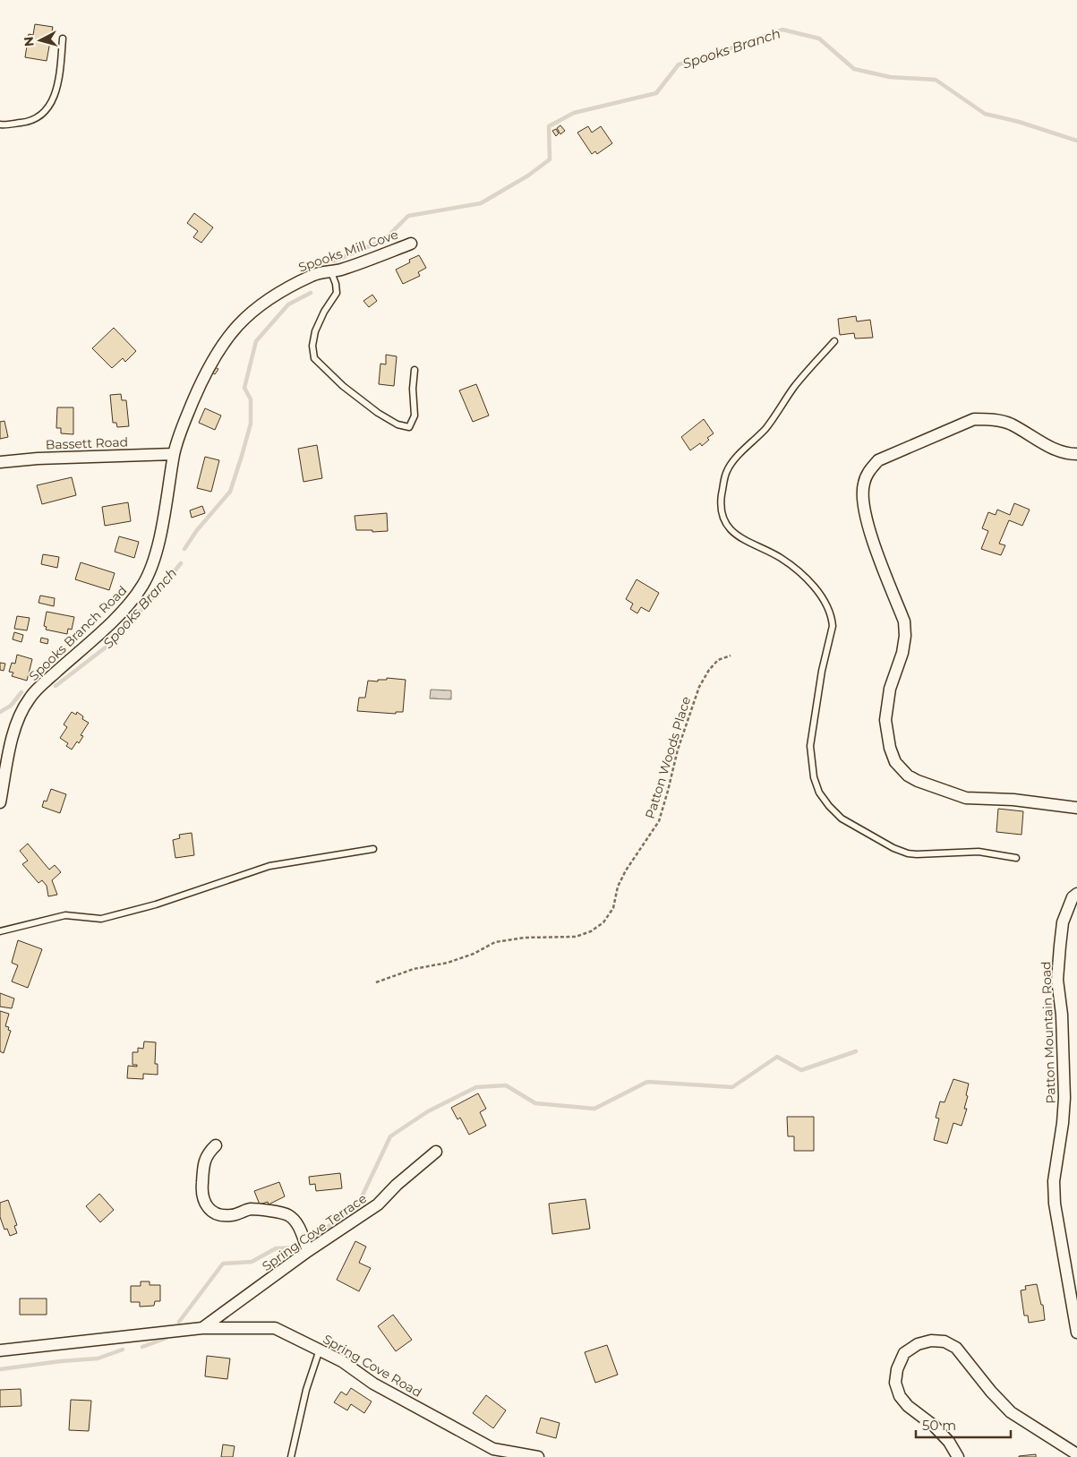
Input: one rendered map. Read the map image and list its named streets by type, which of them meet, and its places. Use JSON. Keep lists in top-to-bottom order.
{
  "streets": {
    "street": [
      "Spooks Mill Cove",
      "Bassett Road",
      "Spooks Branch Road",
      "Patton Mountain Road",
      "Spring Cove Terrace",
      "Spring Cove Road"
    ],
    "path": ["Patton Woods Place"]
  },
  "crossings": [
    ["Spooks Mill Cove", "Bassett Road"],
    ["Spooks Mill Cove", "Spooks Branch Road"],
    ["Bassett Road", "Spooks Branch Road"],
    ["Spring Cove Terrace", "Spring Cove Road"]
  ],
  "water": ["Spooks Branch"],
  "scale_bar": "50 m",
  "north": "left"
}
